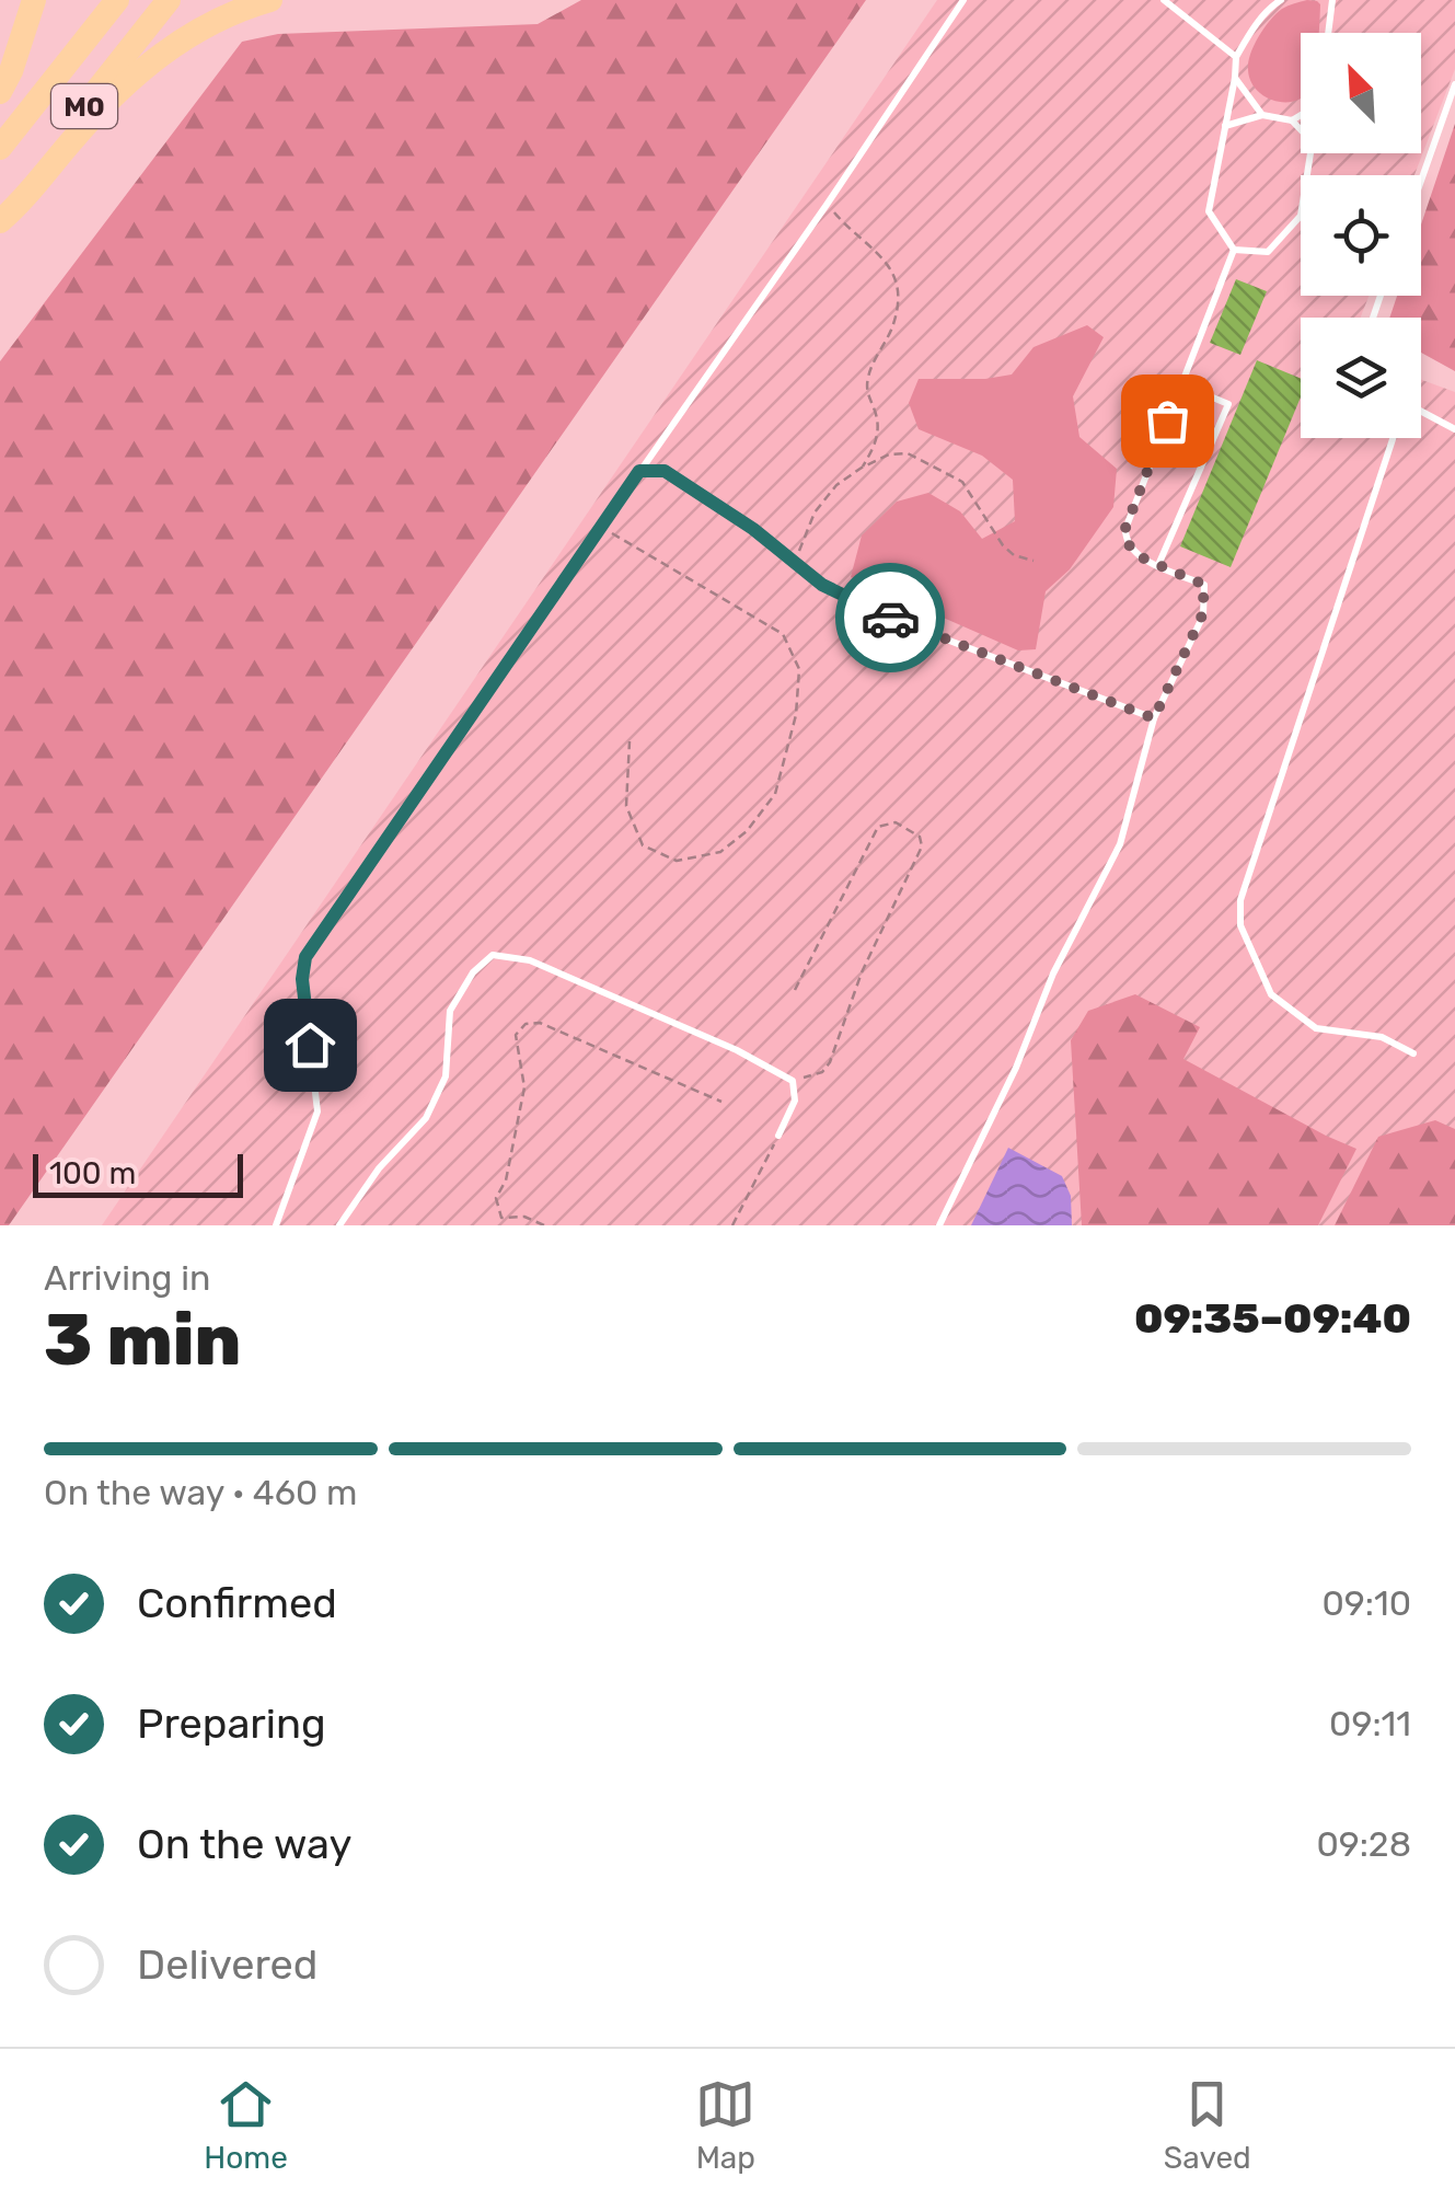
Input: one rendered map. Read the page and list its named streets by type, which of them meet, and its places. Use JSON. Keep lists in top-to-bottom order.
{
  "streets": {
    "highway": ["M0"]
  },
  "scale_bar": "100 m",
  "north": "top left",
  "page": {
    "scale": "100 m",
    "heading": ["3 min", "Arriving in", "09:35–09:40"],
    "bar": "On the way · 460 m",
    "list": [
      ["Confirmed", "09:10"],
      ["Preparing", "09:11"],
      ["On the way", "09:28"],
      "Delivered"
    ],
    "tabs": ["Home", "Map", "Saved"]
  }
}
